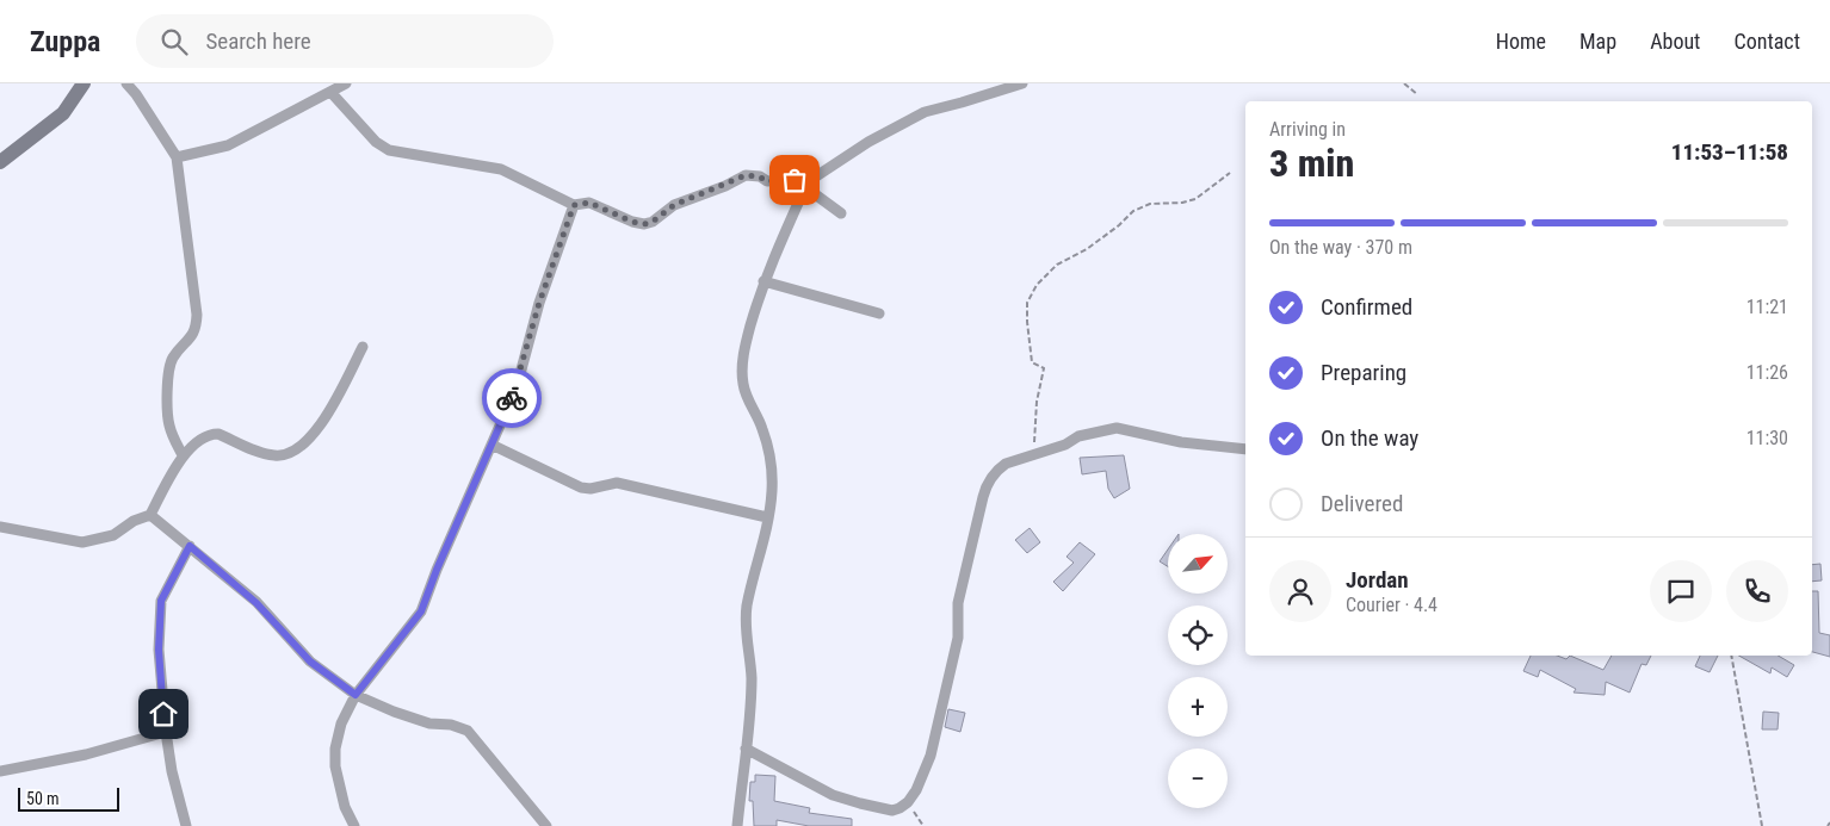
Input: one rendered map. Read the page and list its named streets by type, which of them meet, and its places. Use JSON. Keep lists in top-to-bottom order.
{
  "scale_bar": "50 m",
  "north": "top right",
  "page": {
    "header": "Zuppa",
    "search": "Search here",
    "nav": [
      "Home",
      "Map",
      "About",
      "Contact"
    ],
    "heading": ["3 min", "Arriving in", "11:53–11:58"],
    "panel": ["Jordan", "Courier · 4.4"],
    "bar": "On the way · 370 m",
    "list": [
      ["Confirmed", "11:21"],
      ["Preparing", "11:26"],
      ["On the way", "11:30"],
      "Delivered"
    ],
    "map_buttons": ["+", "−"],
    "scale": "50 m"
  }
}
